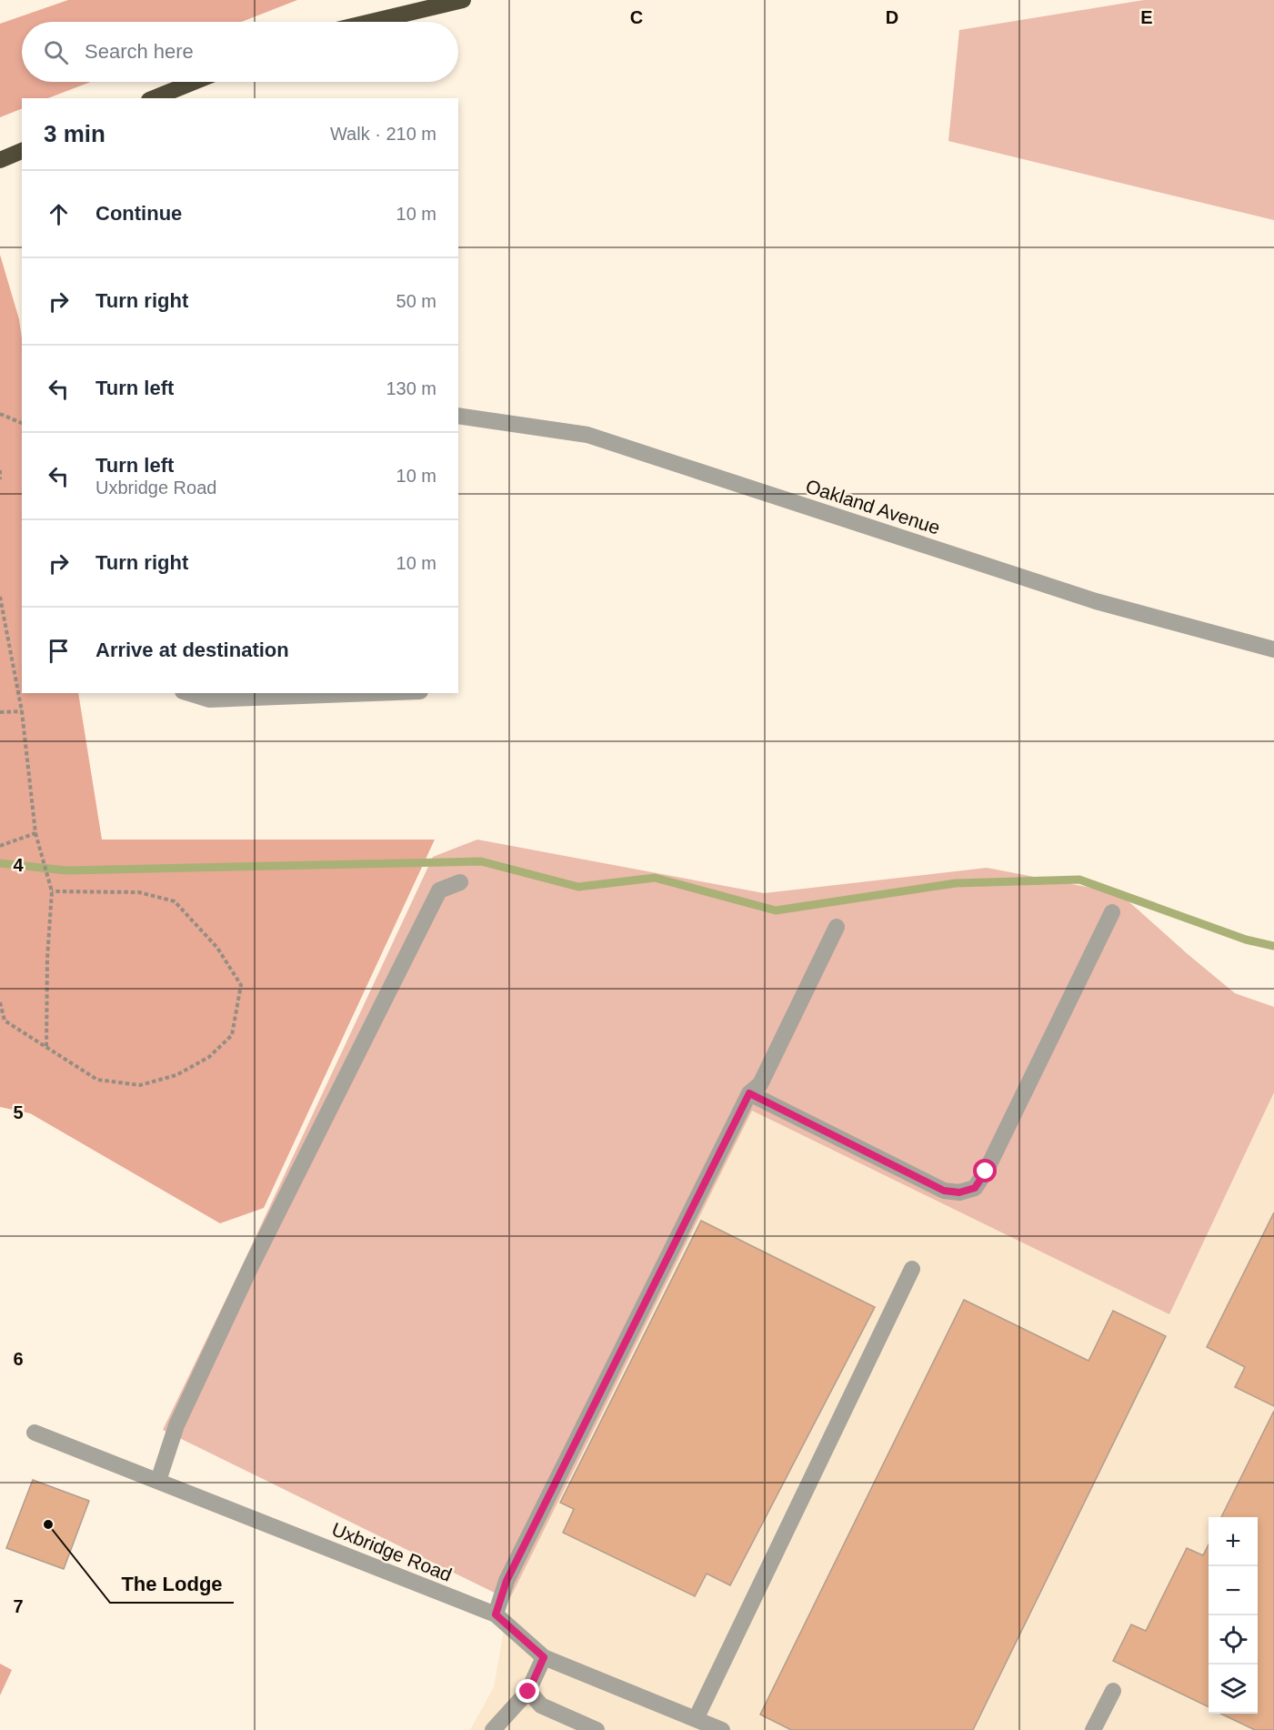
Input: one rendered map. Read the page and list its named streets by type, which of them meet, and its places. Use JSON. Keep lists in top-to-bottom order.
{
  "streets": {
    "street": ["Oakland Avenue", "Uxbridge Road"]
  },
  "places": ["The Lodge"],
  "page": {
    "search": "Search here",
    "heading": ["3 min", "Walk · 210 m"],
    "list": [
      ["Continue", "10 m"],
      ["Turn right", "50 m"],
      ["Turn left", "130 m"],
      ["Turn left", "Uxbridge Road", "10 m"],
      ["Turn right", "10 m"],
      "Arrive at destination"
    ],
    "map_buttons": ["+", "−"]
  },
  "grid": {
    "columns": ["C", "D", "E"],
    "rows": [
      "4",
      "5",
      "6",
      "7"
    ]
  }
}
